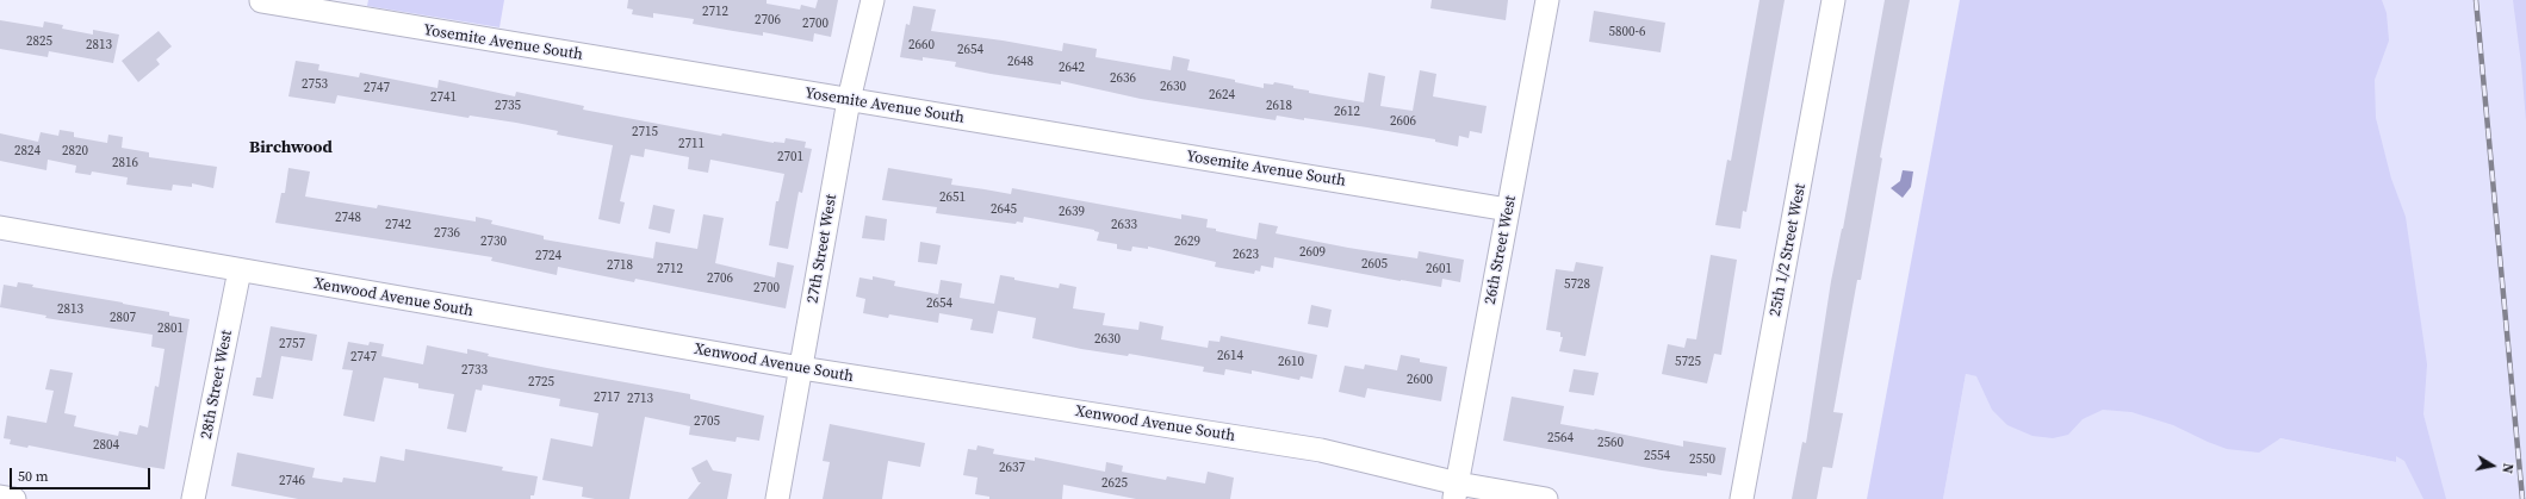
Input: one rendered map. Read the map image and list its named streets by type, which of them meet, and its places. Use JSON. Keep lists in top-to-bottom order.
{
  "streets": {
    "street": [
      "Yosemite Avenue South",
      "27th Street West",
      "26th Street West",
      "25th 1/2 Street West",
      "Xenwood Avenue South",
      "28th Street West"
    ]
  },
  "crossings": [
    ["Yosemite Avenue South", "27th Street West"],
    ["Yosemite Avenue South", "26th Street West"],
    ["27th Street West", "Xenwood Avenue South"],
    ["26th Street West", "Xenwood Avenue South"],
    ["Xenwood Avenue South", "28th Street West"]
  ],
  "districts": ["Birchwood"],
  "house_numbers": [
    "2712",
    "2706",
    "2700",
    "5800-6",
    "2825",
    "2813",
    "2660",
    "2654",
    "2648",
    "2642",
    "2636",
    "2753",
    "2630",
    "2747",
    "2624",
    "2741",
    "2735",
    "2618",
    "2612",
    "2606",
    "2715",
    "2711",
    "2824",
    "2820",
    "2701",
    "2816",
    "2651",
    "2645",
    "2639",
    "2748",
    "2742",
    "2633",
    "2736",
    "2730",
    "2629",
    "2609",
    "2623",
    "2724",
    "2605",
    "2718",
    "2712",
    "2601",
    "2706",
    "5728",
    "2700",
    "2654",
    "2813",
    "2807",
    "2801",
    "2630",
    "2757",
    "2614",
    "2747",
    "2610",
    "5725",
    "2733",
    "2600",
    "2725",
    "2717",
    "2713",
    "2705",
    "2564",
    "2560",
    "2804",
    "2554",
    "2550",
    "2637",
    "2746",
    "2625"
  ],
  "scale_bar": "50 m",
  "north": "right"
}
